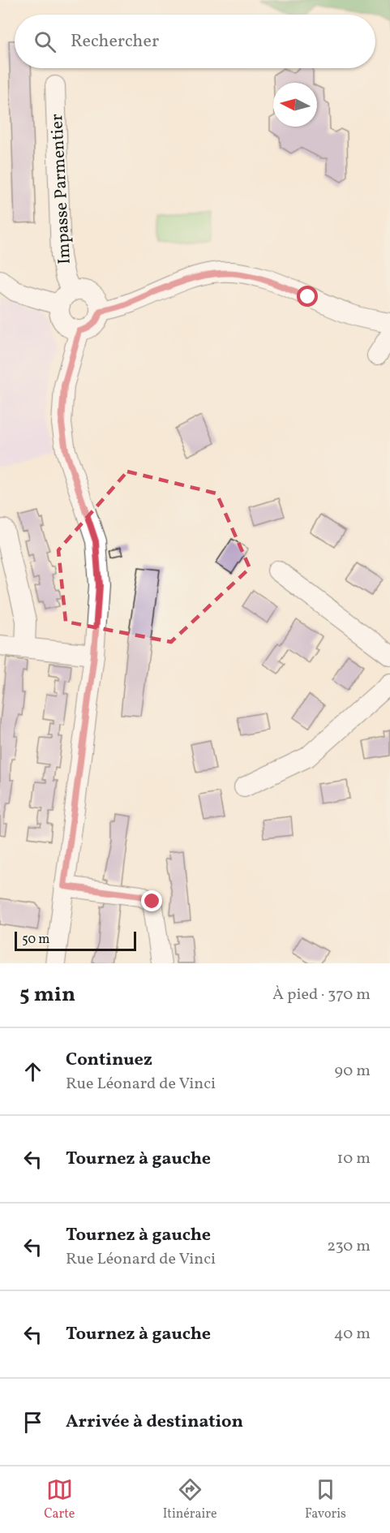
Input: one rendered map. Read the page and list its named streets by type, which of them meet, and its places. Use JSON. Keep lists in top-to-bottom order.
{
  "streets": {
    "street": ["Impasse Parmentier"]
  },
  "scale_bar": "50 m",
  "north": "left",
  "page": {
    "search": "Rechercher",
    "scale": "50 m",
    "heading": ["5 min", "À pied · 370 m"],
    "list": [
      ["Continuez", "Rue Léonard de Vinci", "90 m"],
      ["Tournez à gauche", "10 m"],
      ["Tournez à gauche", "Rue Léonard de Vinci", "230 m"],
      ["Tournez à gauche", "40 m"],
      "Arrivée à destination"
    ],
    "nav": ["Carte", "Itinéraire", "Favoris"]
  }
}
